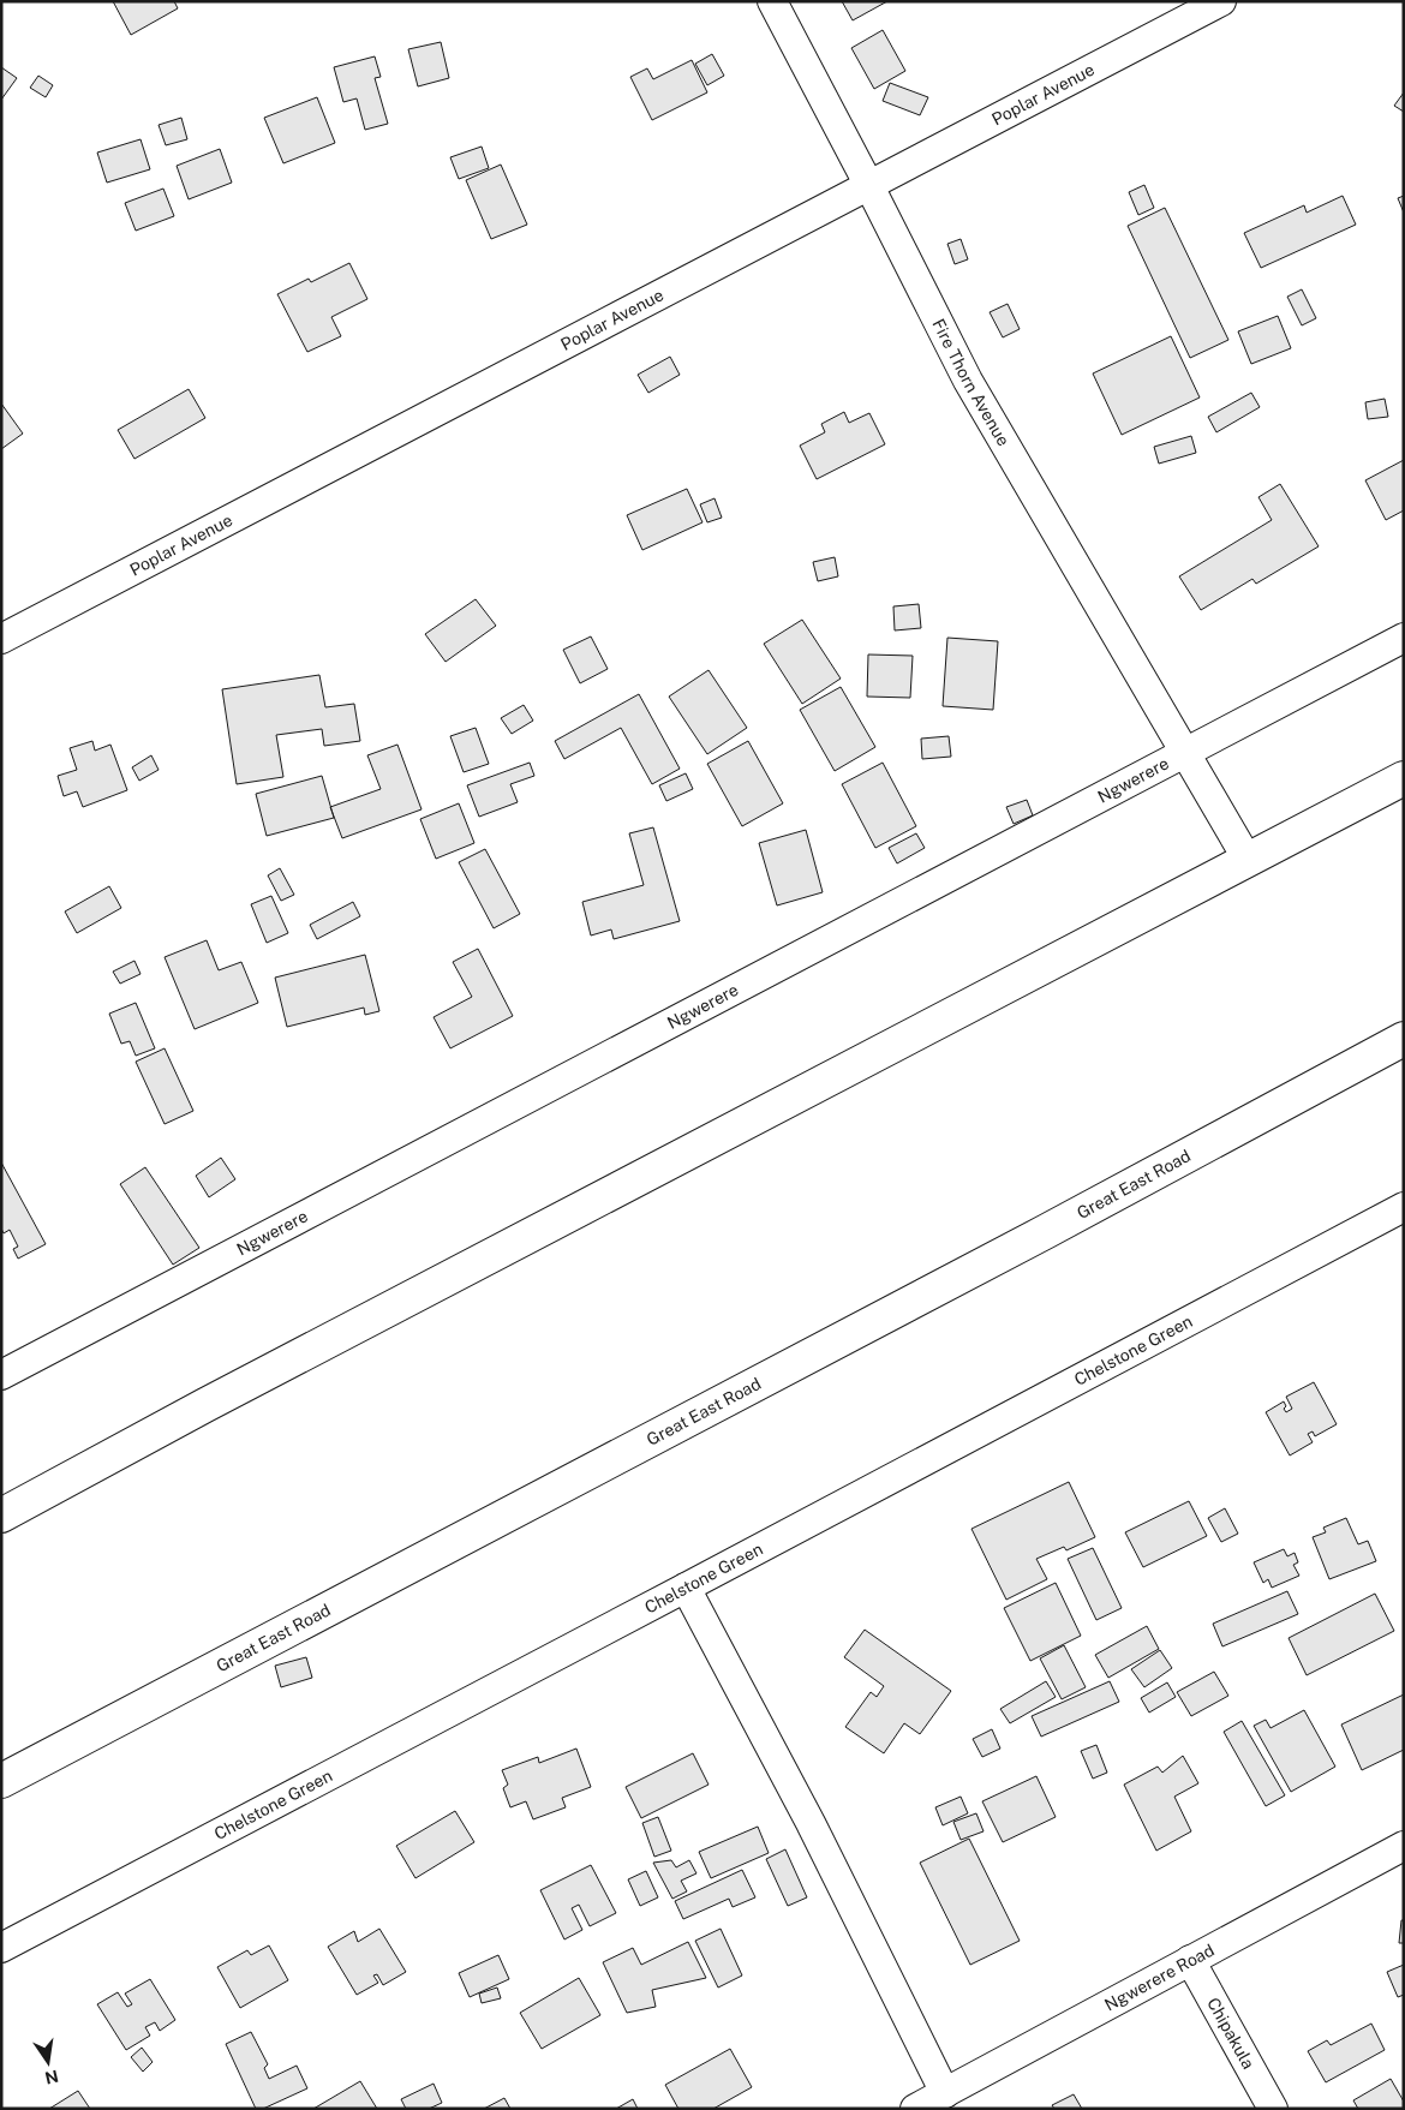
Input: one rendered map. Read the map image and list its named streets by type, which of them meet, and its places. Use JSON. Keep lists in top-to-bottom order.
{
  "streets": {
    "main road": ["Great East Road"],
    "street": [
      "Poplar Avenue",
      "Fire Thorn Avenue",
      "Ngwerere",
      "Chelstone Green",
      "Ngwerere Road",
      "Chipakula"
    ]
  },
  "crossings": [
    ["Poplar Avenue", "Fire Thorn Avenue"],
    ["Fire Thorn Avenue", "Ngwerere"],
    ["Ngwerere Road", "Chipakula"]
  ],
  "north": "bottom"
}
